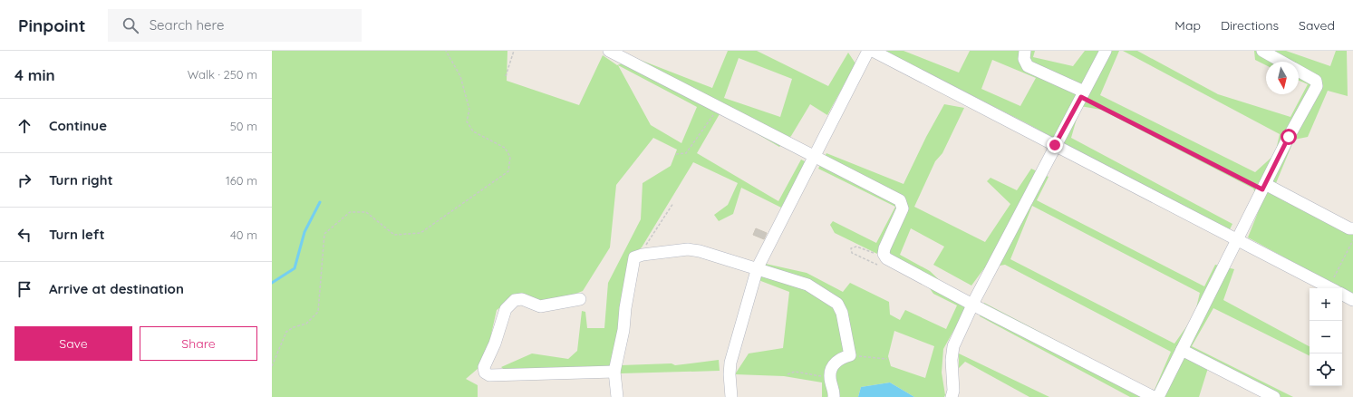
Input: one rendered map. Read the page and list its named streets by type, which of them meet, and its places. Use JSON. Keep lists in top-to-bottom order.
{
  "north": "bottom",
  "page": {
    "header": "Pinpoint",
    "search": "Search here",
    "nav": ["Map", "Directions", "Saved"],
    "heading": ["4 min", "Walk · 250 m"],
    "list": [
      ["Continue", "50 m"],
      ["Turn right", "160 m"],
      ["Turn left", "40 m"],
      "Arrive at destination"
    ],
    "map_buttons": ["+", "−"],
    "buttons": ["Save", "Share"]
  }
}
